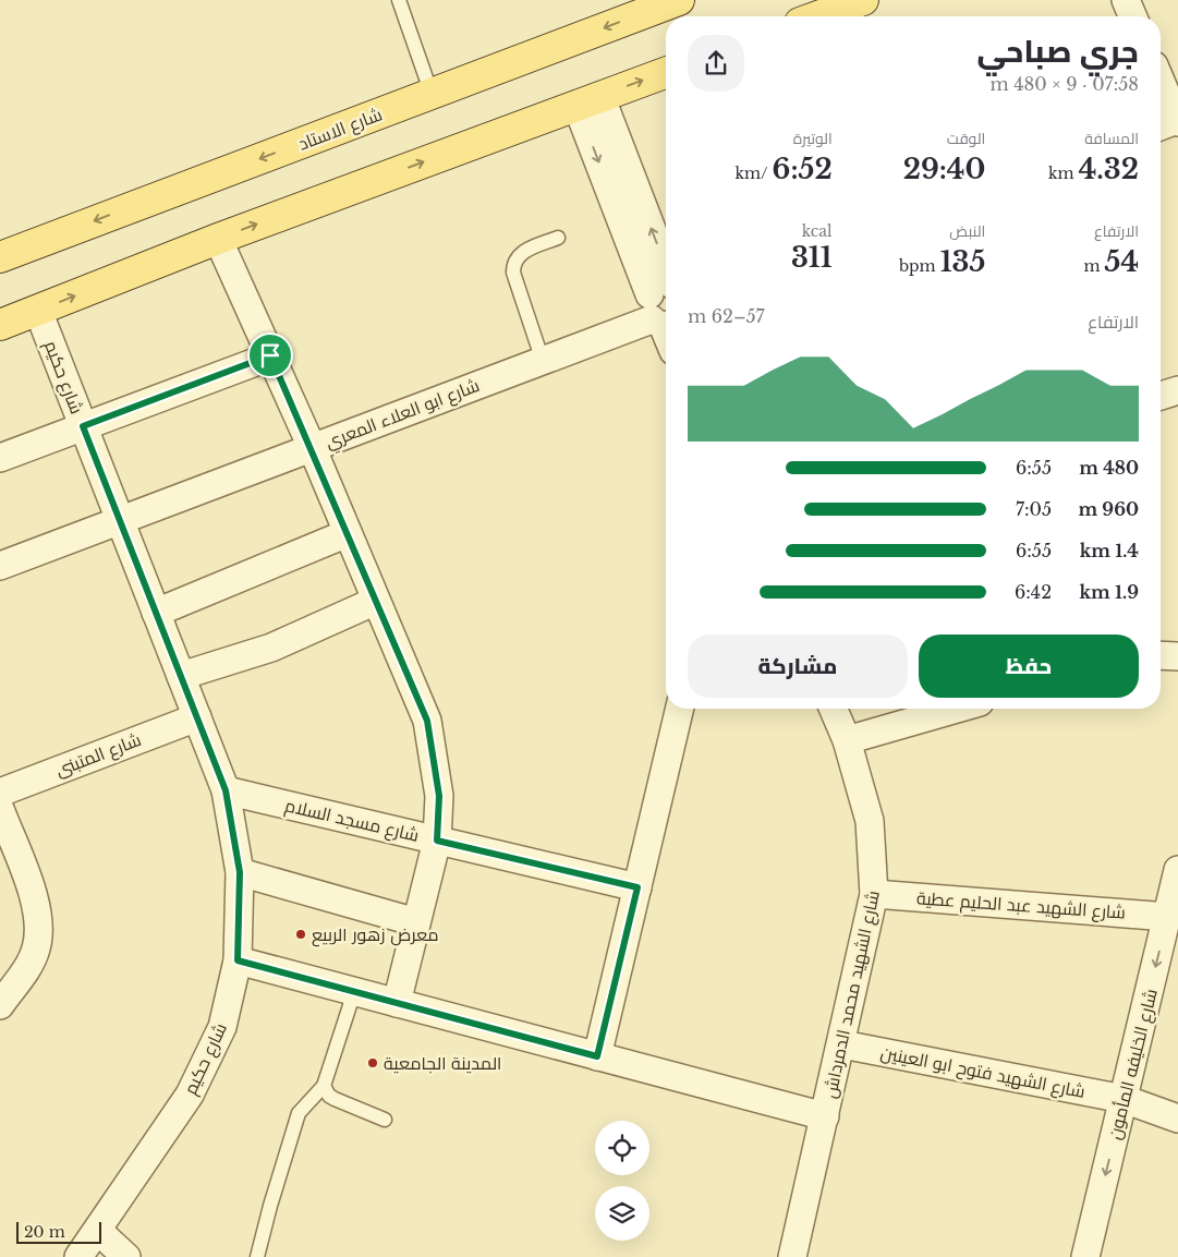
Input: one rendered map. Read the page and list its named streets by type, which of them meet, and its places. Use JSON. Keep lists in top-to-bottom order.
{
  "streets": {
    "main road": ["شارع الاستاد"],
    "street": [
      "شارع حكيم",
      "شارع ابو العلاء المعري",
      "شارع المتبنى",
      "شارع مسجد السلام",
      "شارع الشهيد عبد الحليم عطية",
      "شارع الشهيد محمد الدمرداش",
      "شارع الخليفه المأمون",
      "شارع الشهيد فتوح ابو العينين"
    ]
  },
  "crossings": [
    ["شارع حكيم", "شارع ابو العلاء المعري"],
    ["شارع حكيم", "شارع المتبنى"],
    ["شارع حكيم", "شارع مسجد السلام"],
    ["شارع الشهيد عبد الحليم عطية", "شارع الشهيد محمد الدمرداش"],
    ["شارع الشهيد عبد الحليم عطية", "شارع الخليفه المأمون"],
    ["شارع الشهيد محمد الدمرداش", "شارع الشهيد فتوح ابو العينين"],
    ["شارع الخليفه المأمون", "شارع الشهيد فتوح ابو العينين"]
  ],
  "one_way": ["شارع الخليفه المأمون"],
  "places": ["معرض زهور الربيع", "المدينة الجامعية"],
  "scale_bar": "20 m",
  "page": {
    "heading": ["جري صباحي", "07:58 · 9 × 480 m"],
    "stats": [
      ["المسافة", "4.32 km"],
      ["الوقت", "29:40"],
      ["الوتيرة", "6:52 /km"],
      ["الارتفاع", "54 m"],
      ["النبض", "135 bpm"],
      ["kcal", "311"]
    ],
    "chart": ["الارتفاع", "57–62 m"],
    "list": [
      {
        "name": "480 m",
        "note": "6:55"
      },
      {
        "name": "960 m",
        "note": "7:05"
      },
      {
        "name": "1.4 km",
        "note": "6:55"
      },
      {
        "name": "1.9 km",
        "note": "6:42"
      }
    ],
    "buttons": ["حفظ", "مشاركة"],
    "scale": "20 m"
  }
}
